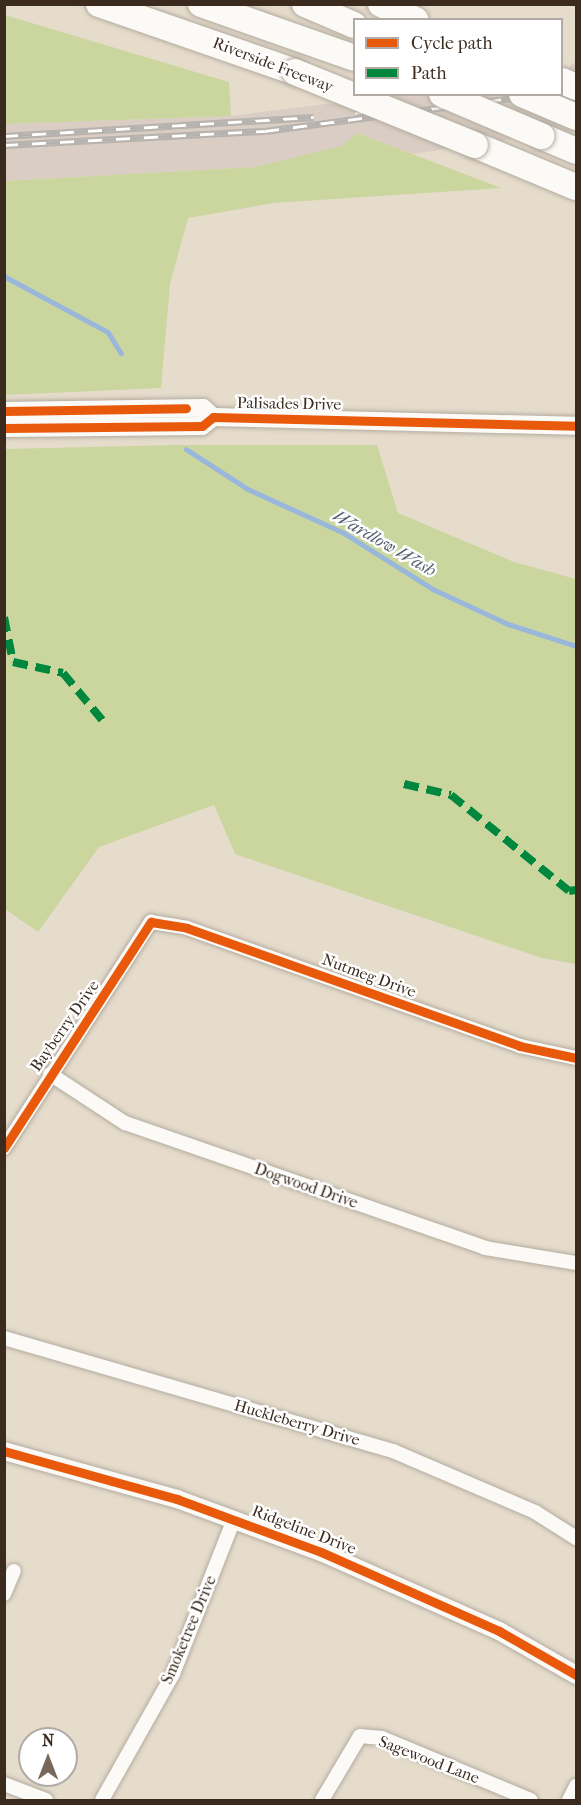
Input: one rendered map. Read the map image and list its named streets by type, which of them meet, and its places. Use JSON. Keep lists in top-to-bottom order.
{
  "streets": {
    "highway": ["Riverside Freeway"],
    "street": [
      "Palisades Drive",
      "Nutmeg Drive",
      "Bayberry Drive",
      "Dogwood Drive",
      "Huckleberry Drive",
      "Ridgeline Drive",
      "Smoketree Drive",
      "Sagewood Lane"
    ]
  },
  "crossings": [
    ["Nutmeg Drive", "Bayberry Drive"],
    ["Bayberry Drive", "Dogwood Drive"],
    ["Ridgeline Drive", "Smoketree Drive"]
  ],
  "water": ["Wardlow Wash"],
  "legend": ["Cycle path", "Path"],
  "north": "top"
}
